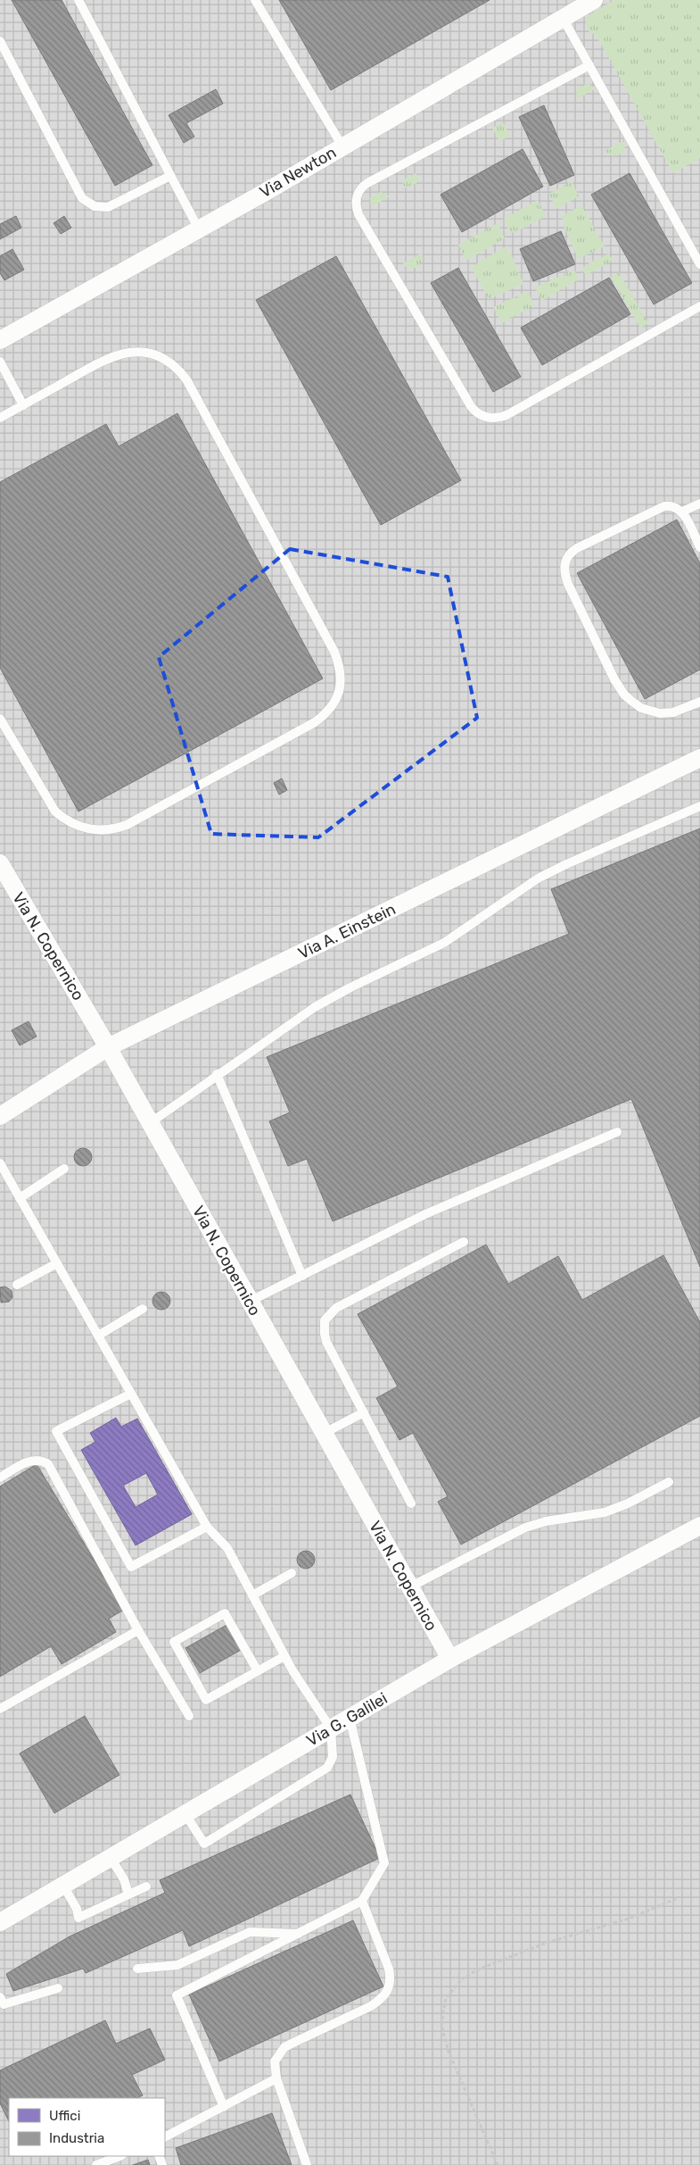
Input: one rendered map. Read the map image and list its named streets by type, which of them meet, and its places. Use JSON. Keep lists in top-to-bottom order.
{
  "streets": {
    "street": [
      "Via Newton",
      "Via A. Einstein",
      "Via N. Copernico",
      "Via G. Galilei"
    ]
  },
  "crossings": [
    ["Via A. Einstein", "Via N. Copernico"],
    ["Via N. Copernico", "Via G. Galilei"]
  ],
  "legend": ["Uffici", "Industria"]
}
